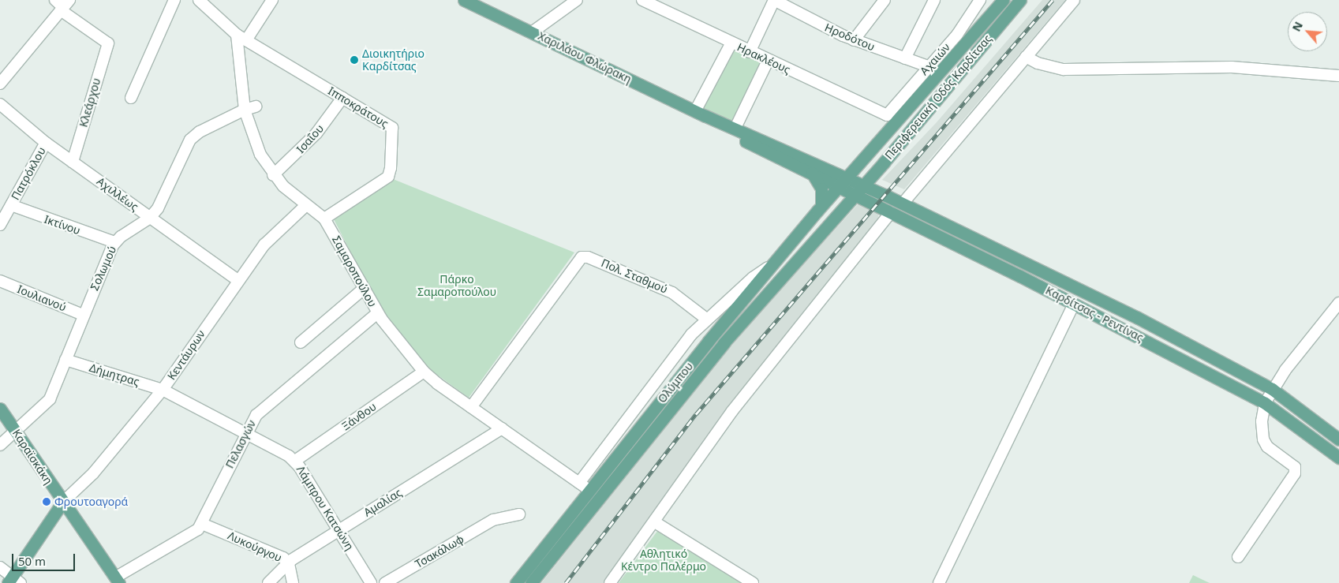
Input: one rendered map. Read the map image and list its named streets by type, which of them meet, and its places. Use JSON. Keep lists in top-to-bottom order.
{
  "streets": {
    "main road": [
      "Χαριλάου Φλώρακη",
      "Περιφερειακή Οδός Καρδίτσας",
      "Καρδίτσας - Ρεντίνας",
      "Ολύμπου",
      "Καραϊσκάκη"
    ],
    "street": [
      "Ηροδότου",
      "Ηρακλέους",
      "Αχαιών",
      "Κλεάρχου",
      "Ιπποκράτους",
      "Ισαΐου",
      "Πατρόκλου",
      "Αχιλλέως",
      "Ικτίνου",
      "Σολωμού",
      "Σαμαροπούλου",
      "Πολ. Σταθμού",
      "Ιουλιανού",
      "Κεντάυρων",
      "Δήμητρας",
      "Ξάνθου",
      "Πελασγών",
      "Αμαλίας",
      "Λάμπρου Κατσώνη",
      "Λυκούργου",
      "Τσακάλωφ"
    ]
  },
  "crossings": [
    ["Ηροδότου", "Αχαιών"],
    ["Χαριλάου Φλώρακη", "Περιφερειακή Οδός Καρδίτσας"],
    ["Χαριλάου Φλώρακη", "Καρδίτσας - Ρεντίνας"],
    ["Χαριλάου Φλώρακη", "Ολύμπου"],
    ["Ηρακλέους", "Αχαιών"],
    ["Περιφερειακή Οδός Καρδίτσας", "Καρδίτσας - Ρεντίνας"],
    ["Περιφερειακή Οδός Καρδίτσας", "Ολύμπου"],
    ["Κλεάρχου", "Αχιλλέως"],
    ["Ιπποκράτους", "Ισαΐου"],
    ["Ιπποκράτους", "Σαμαροπούλου"],
    ["Ισαΐου", "Σαμαροπούλου"],
    ["Πατρόκλου", "Αχιλλέως"],
    ["Πατρόκλου", "Ικτίνου"],
    ["Αχιλλέως", "Σολωμού"],
    ["Αχιλλέως", "Κεντάυρων"],
    ["Ικτίνου", "Σολωμού"],
    ["Σολωμού", "Σαμαροπούλου"],
    ["Σολωμού", "Ιουλιανού"],
    ["Σολωμού", "Δήμητρας"],
    ["Σολωμού", "Καραϊσκάκη"],
    ["Σαμαροπούλου", "Πολ. Σταθμού"],
    ["Σαμαροπούλου", "Κεντάυρων"],
    ["Σαμαροπούλου", "Ολύμπου"],
    ["Σαμαροπούλου", "Ξάνθου"],
    ["Σαμαροπούλου", "Πελασγών"],
    ["Σαμαροπούλου", "Αμαλίας"],
    ["Καρδίτσας - Ρεντίνας", "Ολύμπου"],
    ["Κεντάυρων", "Δήμητρας"],
    ["Κεντάυρων", "Καραϊσκάκη"],
    ["Κεντάυρων", "Λάμπρου Κατσώνη"],
    ["Δήμητρας", "Λάμπρου Κατσώνη"],
    ["Ξάνθου", "Λάμπρου Κατσώνη"],
    ["Πελασγών", "Καραϊσκάκη"],
    ["Πελασγών", "Λάμπρου Κατσώνη"],
    ["Πελασγών", "Λυκούργου"],
    ["Αμαλίας", "Λάμπρου Κατσώνη"],
    ["Αμαλίας", "Λυκούργου"]
  ],
  "parks": ["Πάρκο Σαμαροπούλου", "Αθλητικό Κέντρο Παλέρμο"],
  "places": ["Διοικητήριο Καρδίτσας", "Φρουτοαγορά"],
  "scale_bar": "50 m",
  "north": "top left"
}
